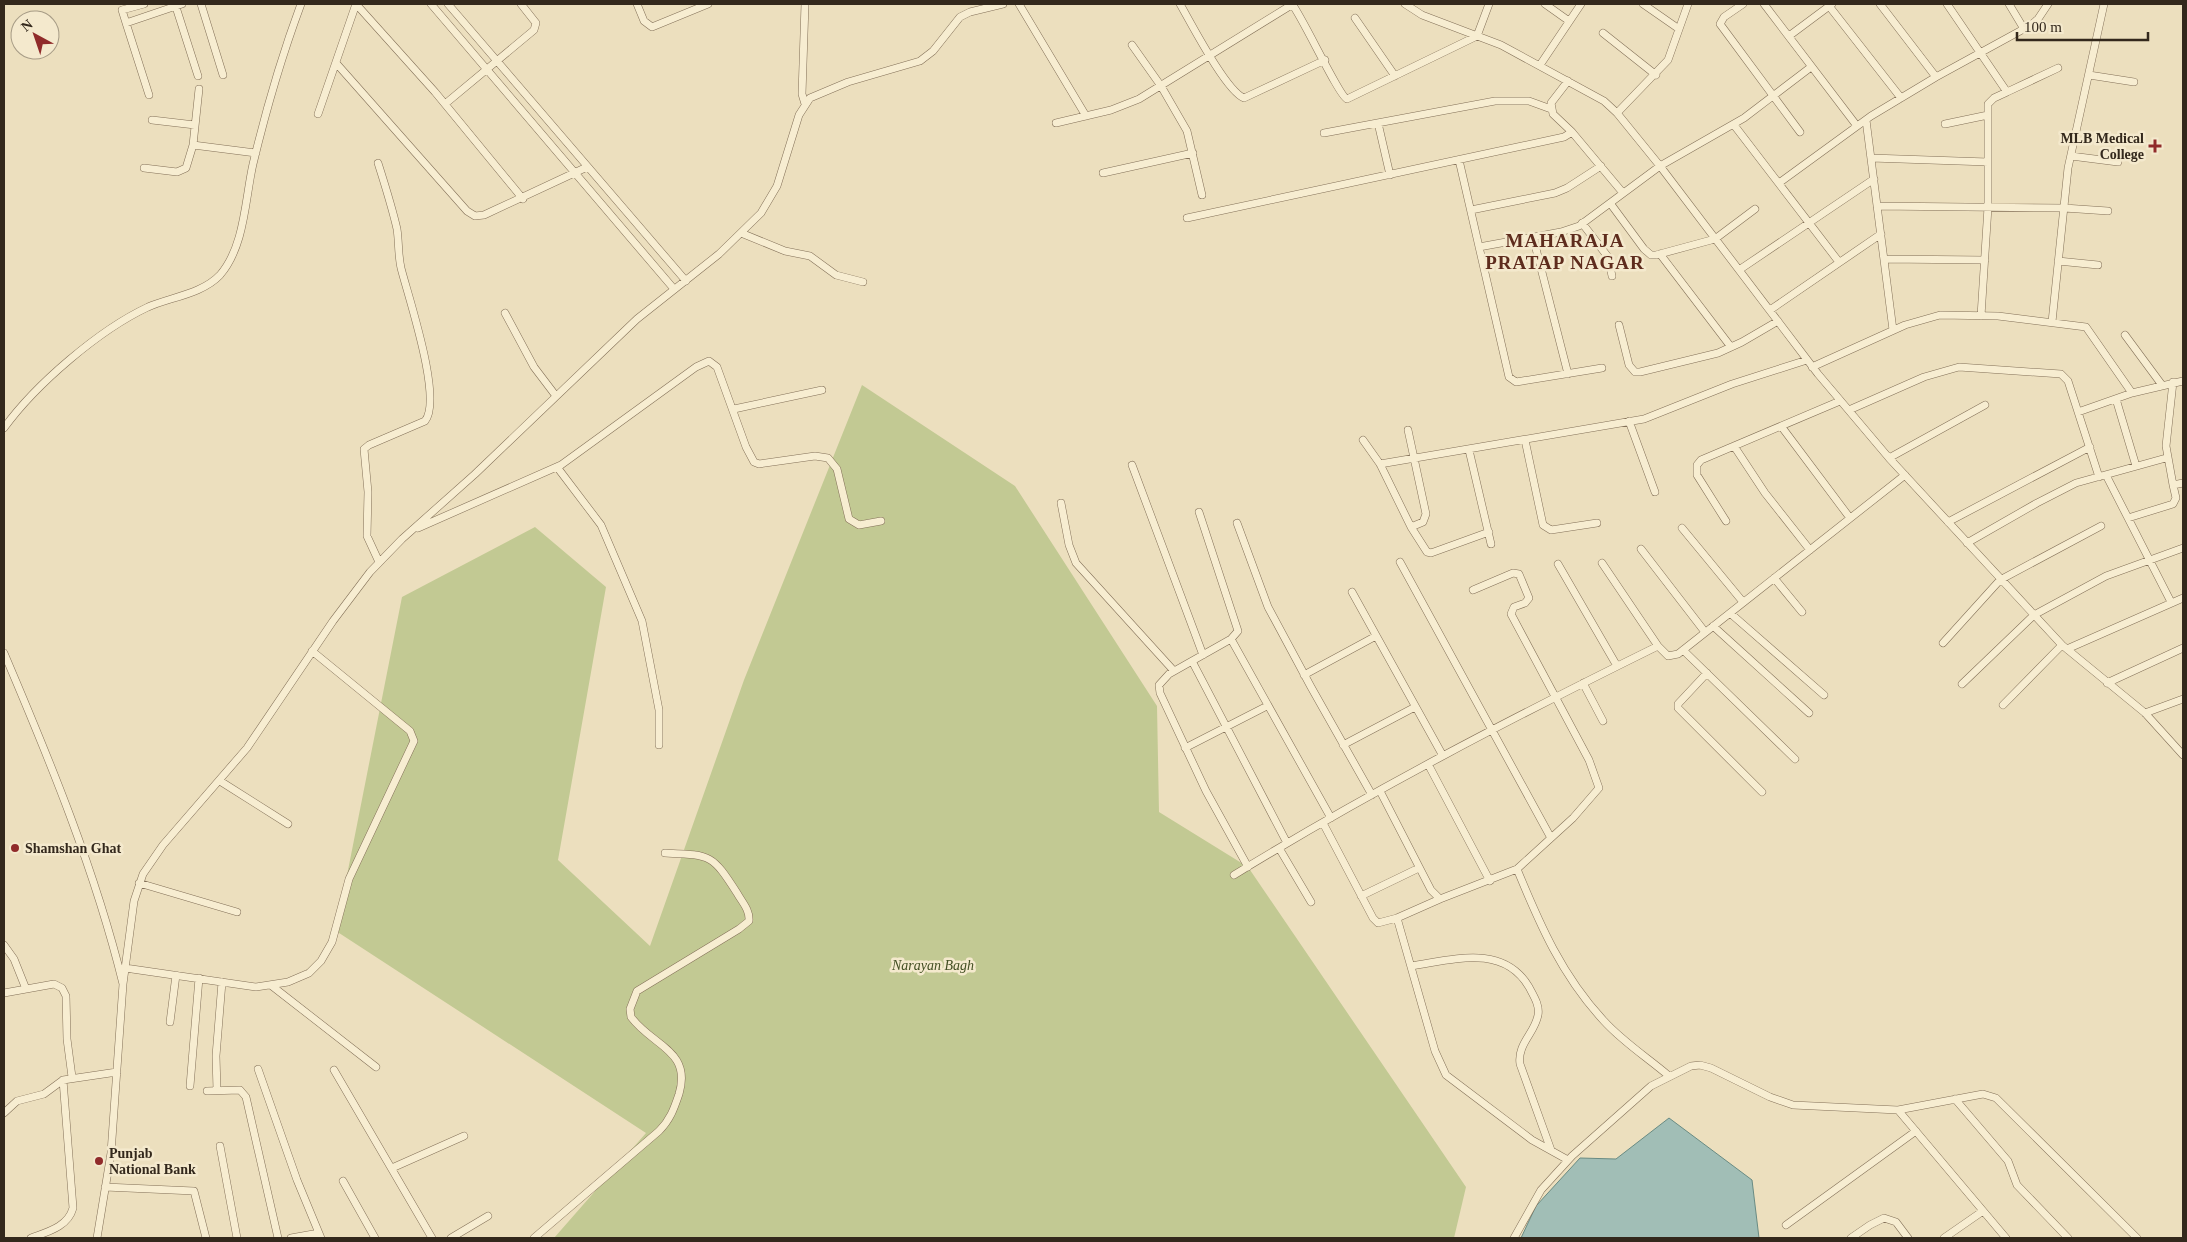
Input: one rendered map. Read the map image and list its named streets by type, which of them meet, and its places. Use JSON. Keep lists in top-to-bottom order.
{
  "districts": ["MAHARAJA PRATAP NAGAR"],
  "parks": ["Narayan Bagh"],
  "places": {
    "health": ["MLB Medical College"],
    "other": ["Shamshan Ghat", "Punjab National Bank"]
  },
  "scale_bar": "100 m",
  "north": "top left"
}
